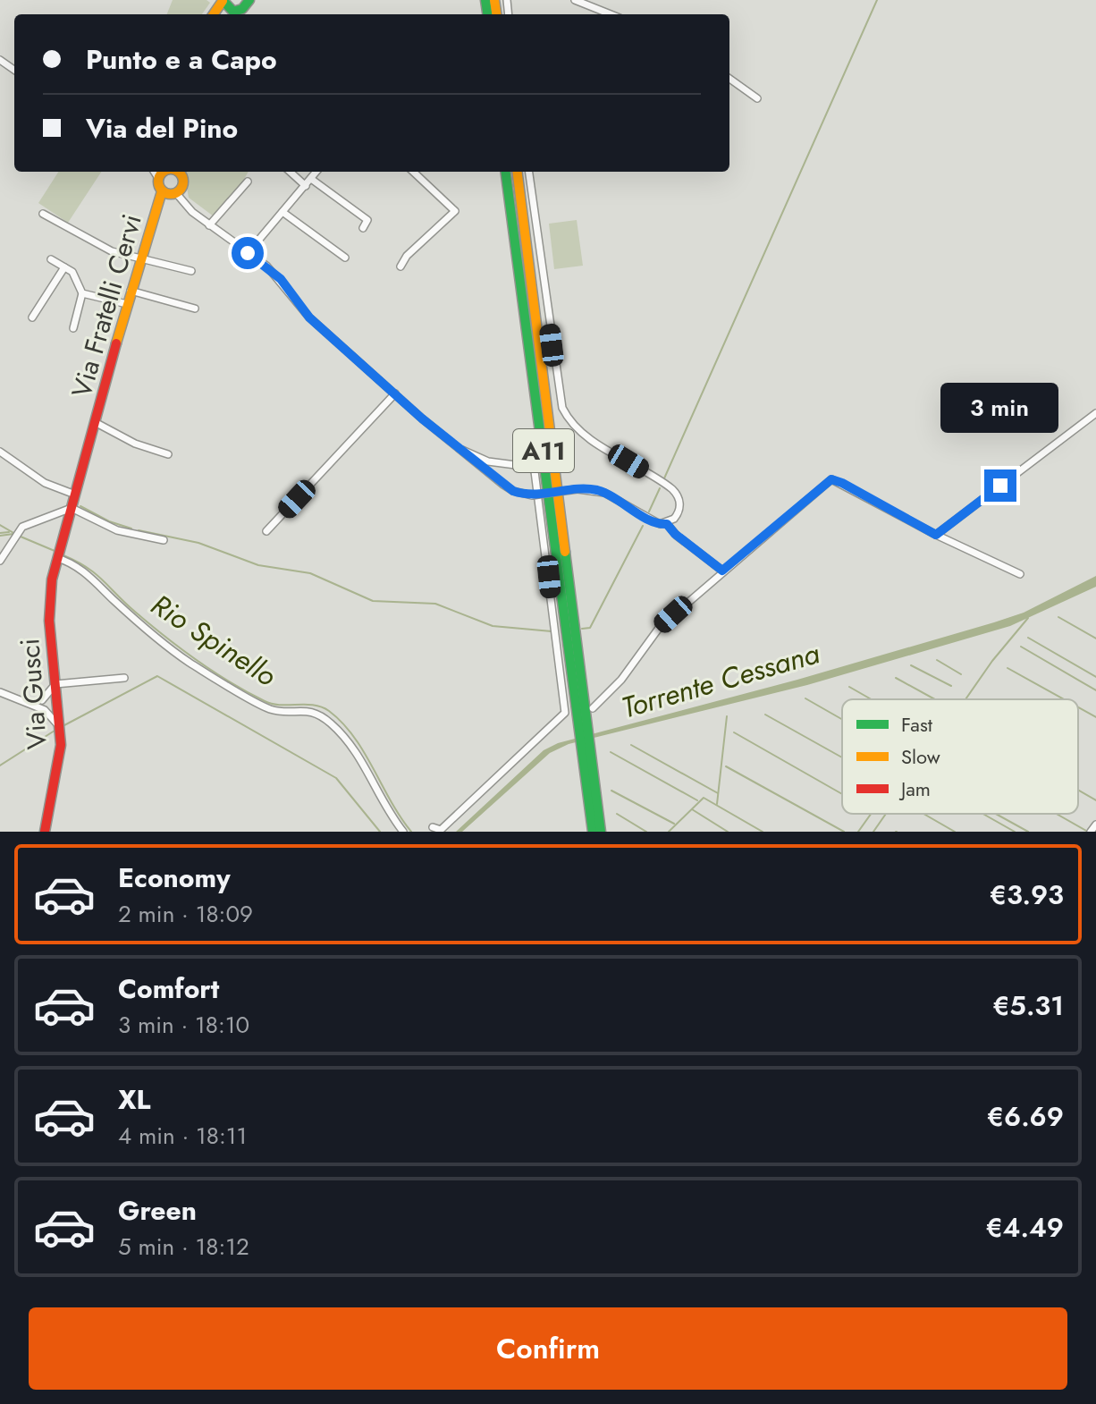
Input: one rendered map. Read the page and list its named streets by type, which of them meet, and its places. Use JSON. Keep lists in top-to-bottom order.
{
  "streets": {
    "main road": ["Via Fratelli Cervi", "A11", "Via Gusci"]
  },
  "crossings": [
    ["Via Fratelli Cervi", "Via Gusci"]
  ],
  "water": ["Rio Spinello", "Torrente Cessana"],
  "legend": ["Fast", "Slow", "Jam"],
  "page": {
    "banner": ["Punto e a Capo", "Via del Pino"],
    "bubble": "3 min",
    "list": [
      {
        "name": "Economy",
        "note": "2 min · 18:09",
        "value": "€3.93"
      },
      {
        "name": "Comfort",
        "note": "3 min · 18:10",
        "value": "€5.31"
      },
      {
        "name": "XL",
        "note": "4 min · 18:11",
        "value": "€6.69"
      },
      {
        "name": "Green",
        "note": "5 min · 18:12",
        "value": "€4.49"
      }
    ],
    "buttons": "Confirm"
  }
}
